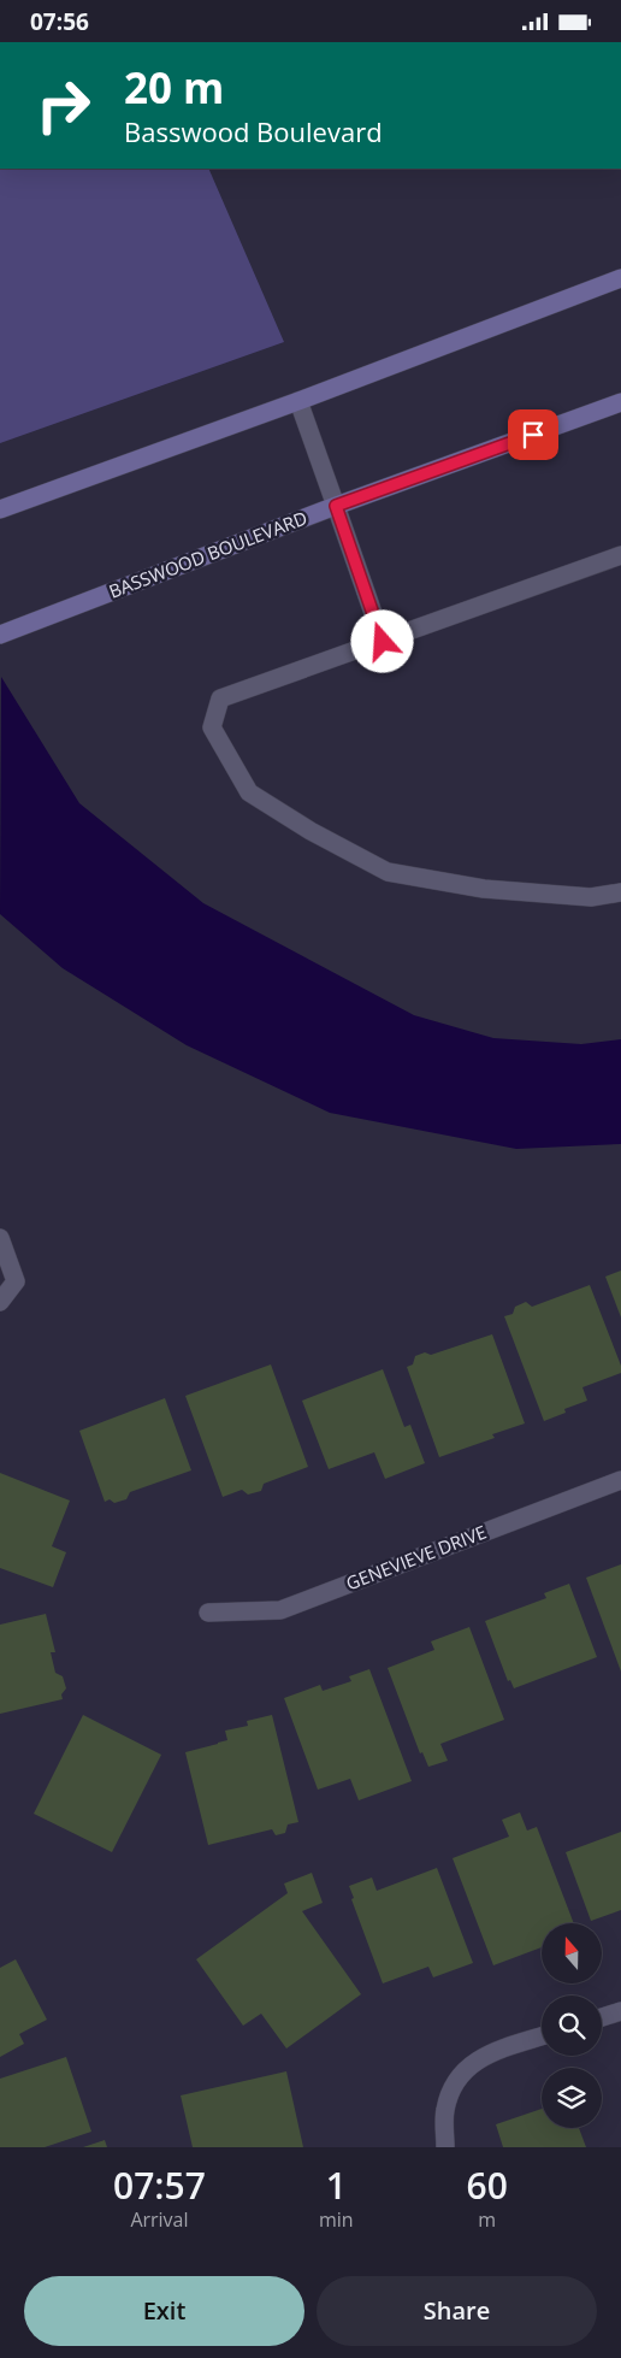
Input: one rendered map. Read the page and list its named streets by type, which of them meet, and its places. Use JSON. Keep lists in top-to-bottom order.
{
  "streets": {
    "main road": ["BASSWOOD BOULEVARD"],
    "street": ["GENEVIEVE DRIVE"]
  },
  "north": "top",
  "page": {
    "status": "07:56",
    "turn": ["20 m", "Basswood Boulevard"],
    "eta": [
      "07:57",
      "Arrival",
      "1",
      "min",
      "60",
      "m"
    ],
    "buttons": ["Exit", "Share"]
  }
}
